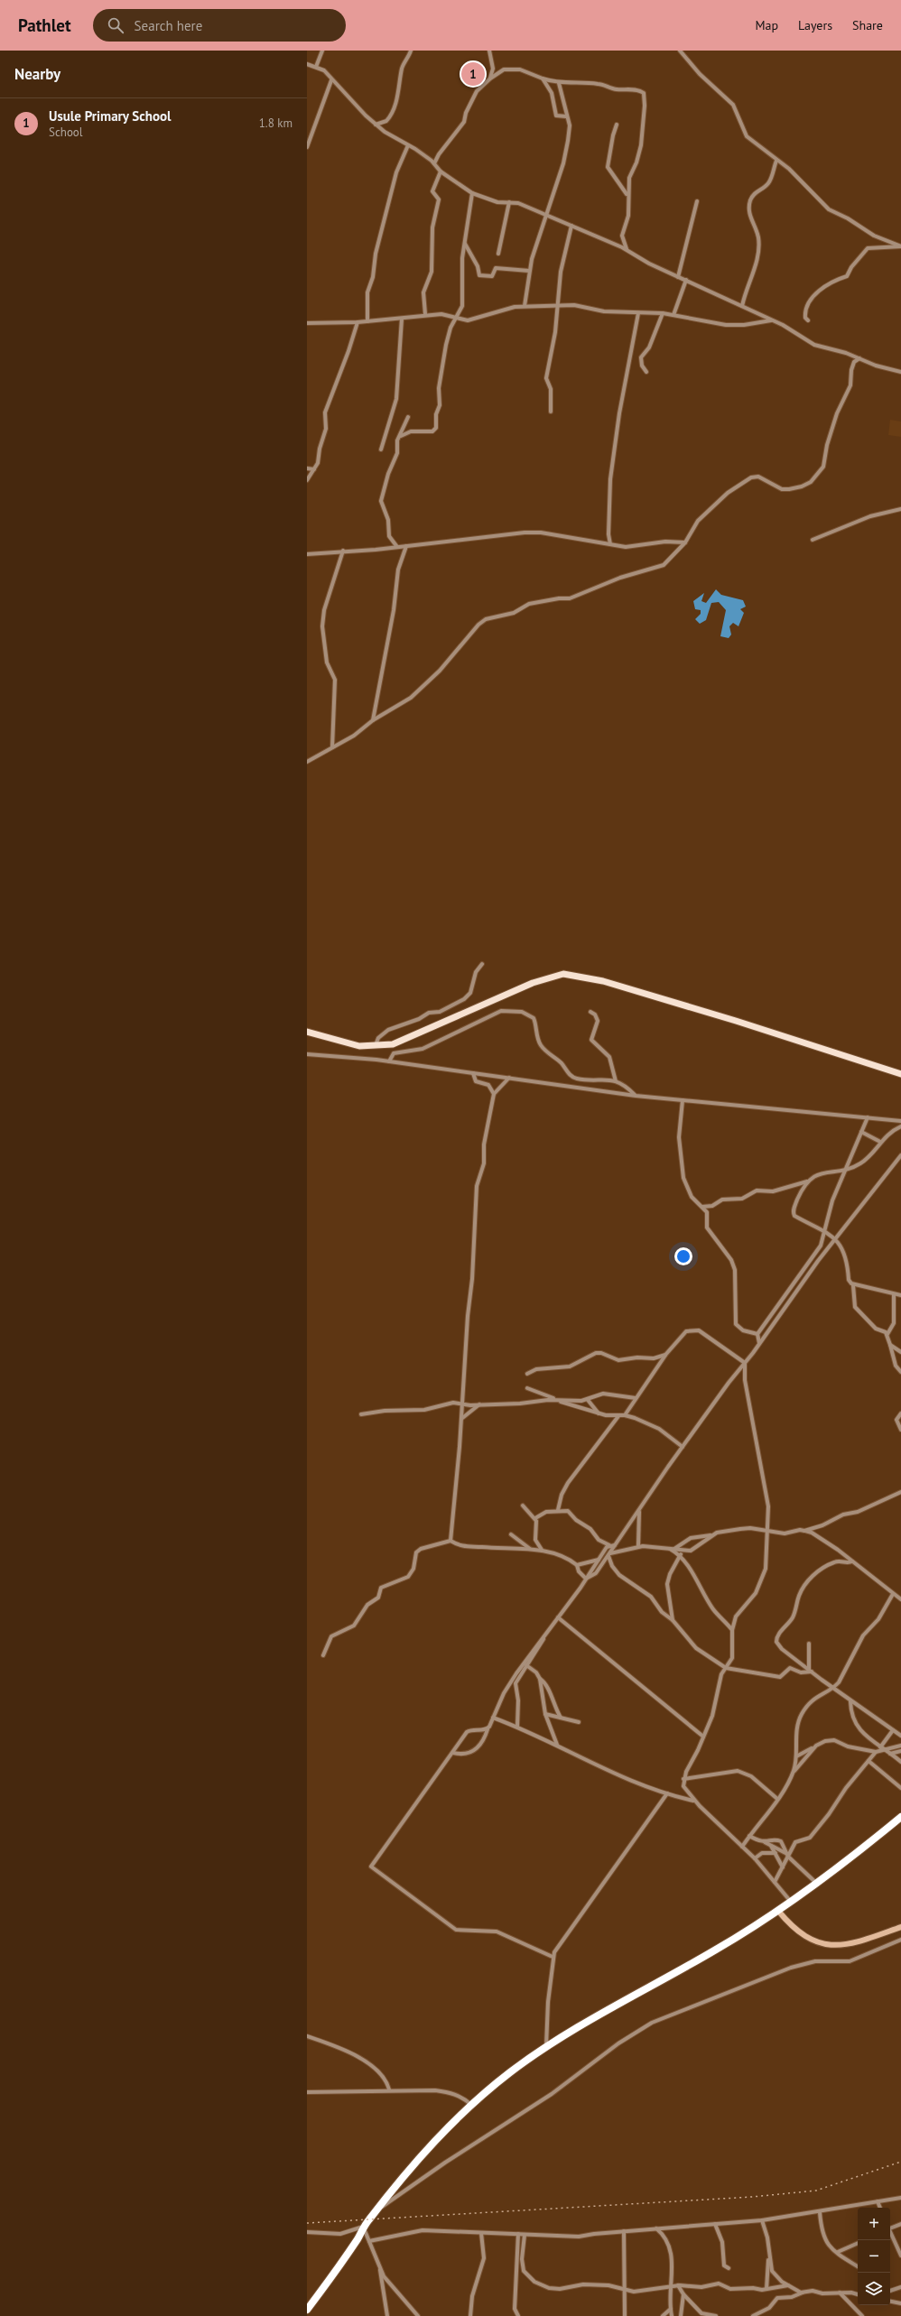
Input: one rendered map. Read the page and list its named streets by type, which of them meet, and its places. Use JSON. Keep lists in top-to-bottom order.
{
  "page": {
    "header": "Pathlet",
    "search": "Search here",
    "nav": ["Map", "Layers", "Share"],
    "heading": "Nearby",
    "pins": "1",
    "list": [
      {
        "mark": "1",
        "name": "Usule Primary School",
        "note": "School",
        "value": "1.8 km"
      }
    ],
    "map_buttons": ["+", "−"]
  }
}
